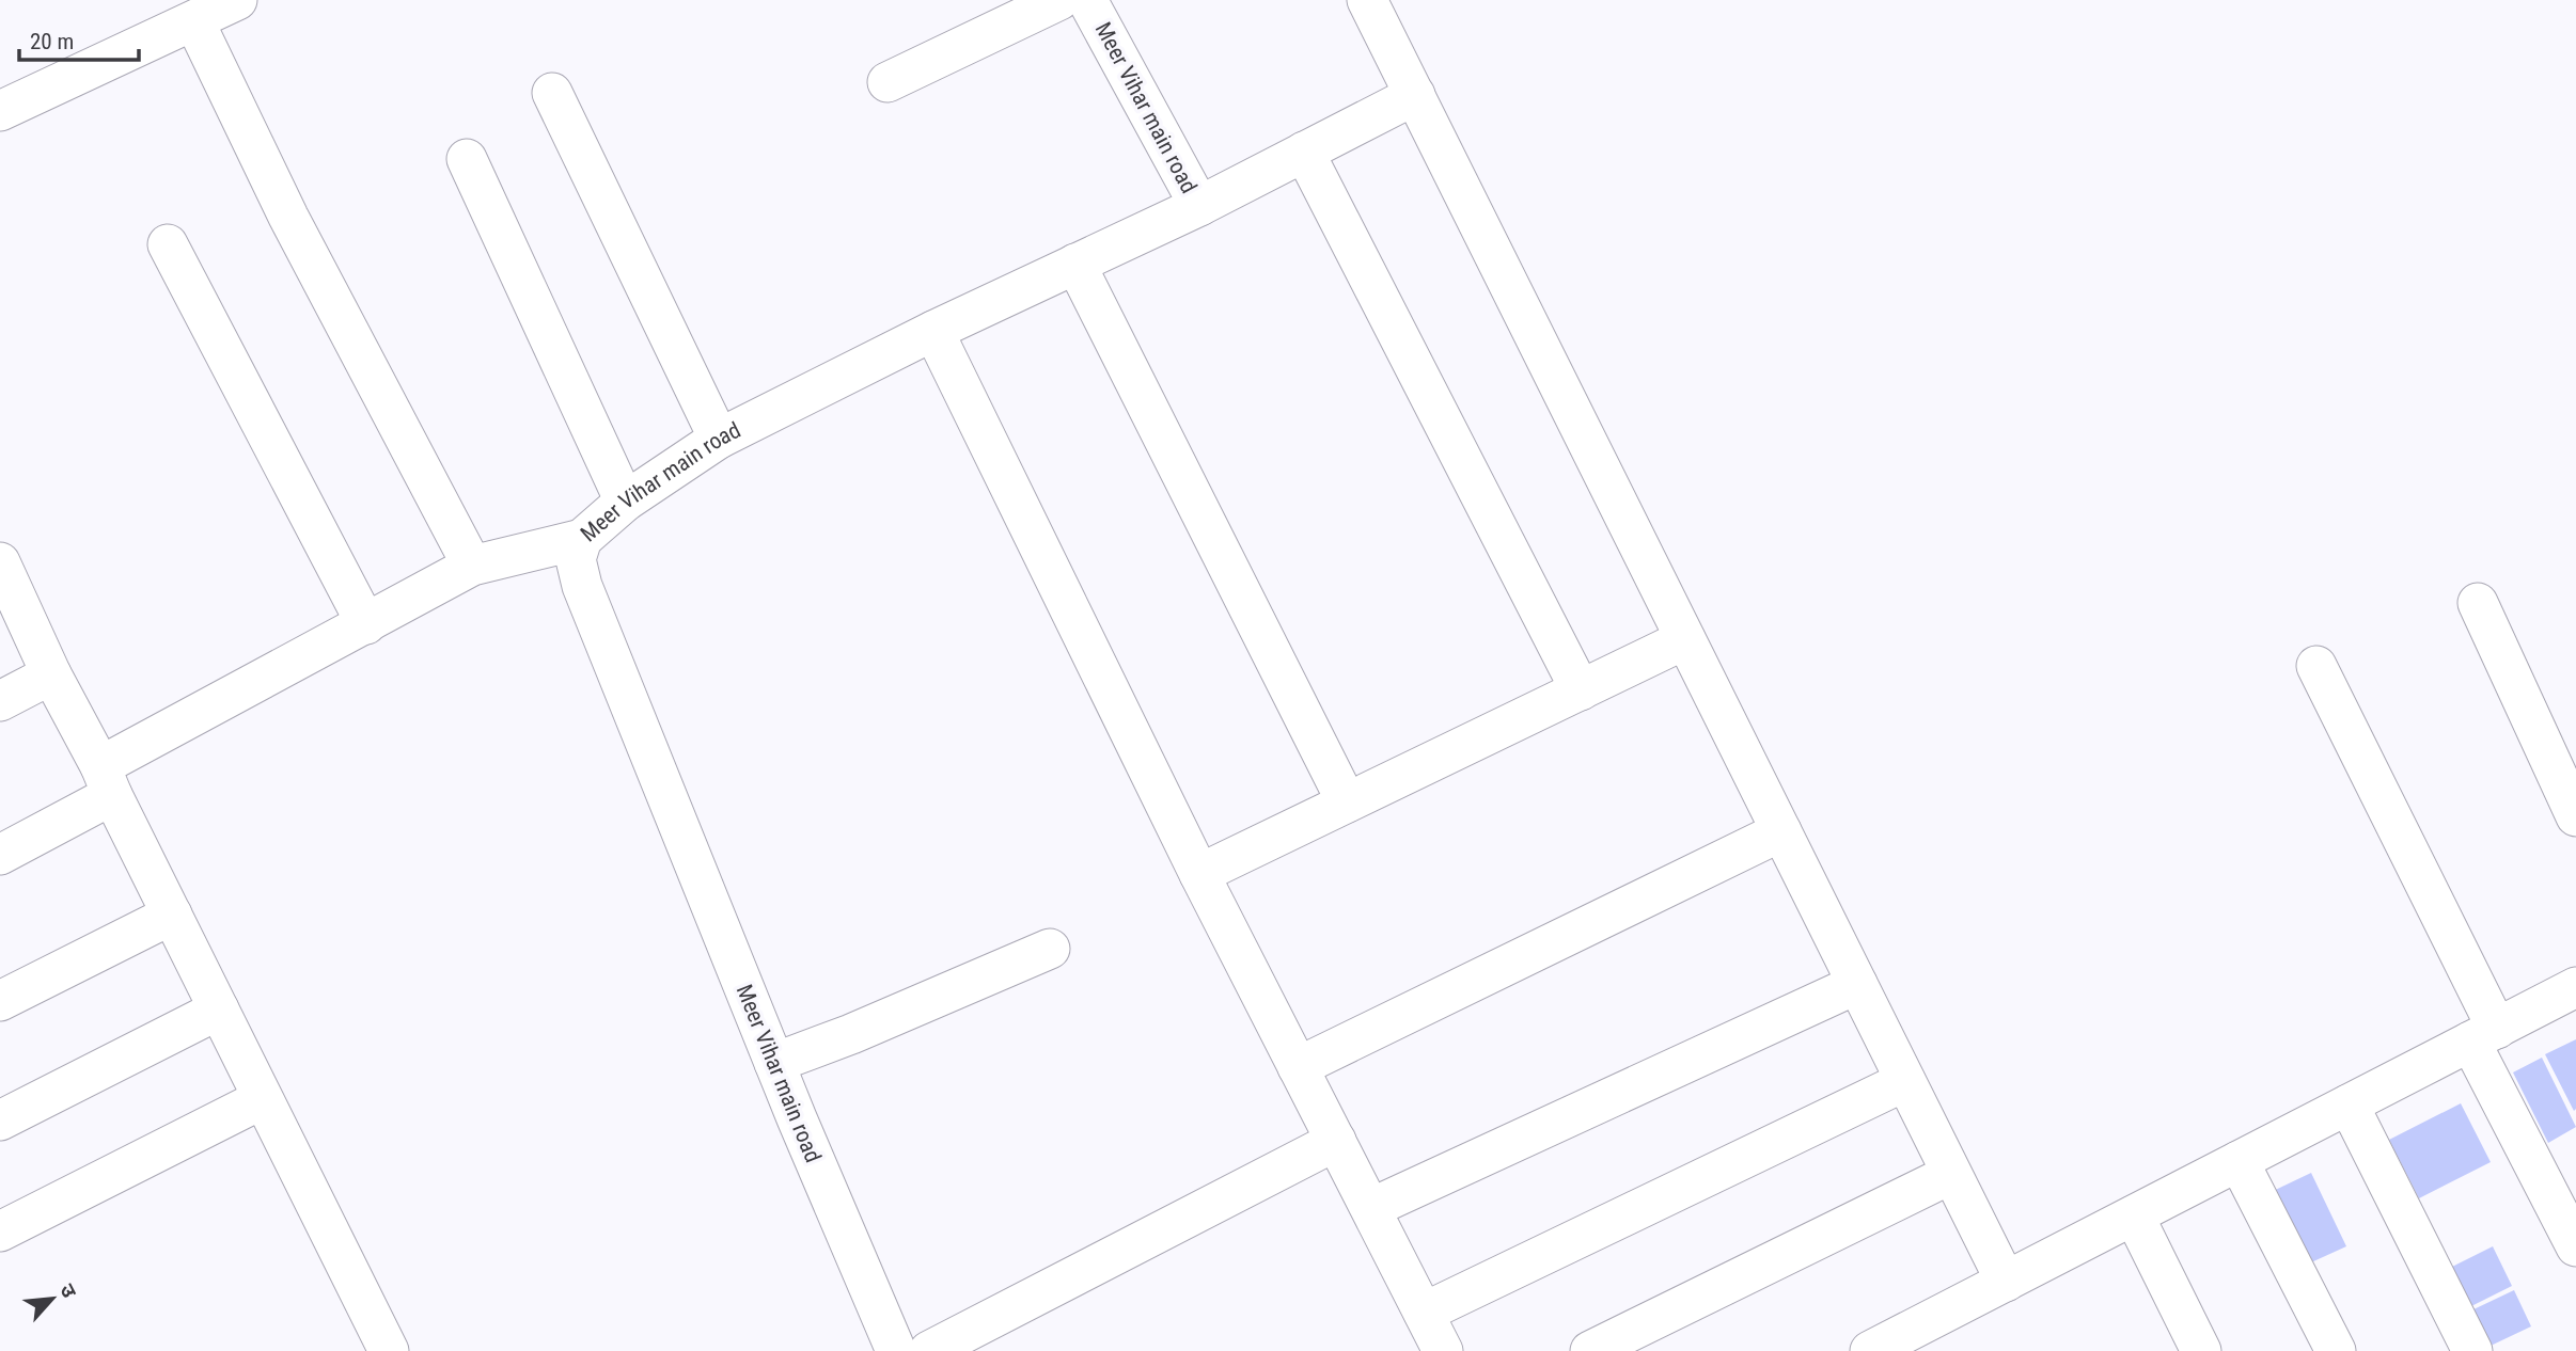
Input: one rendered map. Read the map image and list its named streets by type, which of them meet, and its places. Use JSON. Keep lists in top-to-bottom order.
{
  "streets": {
    "street": ["Meer Vihar main road"]
  },
  "scale_bar": "20 m",
  "north": "top right"
}
